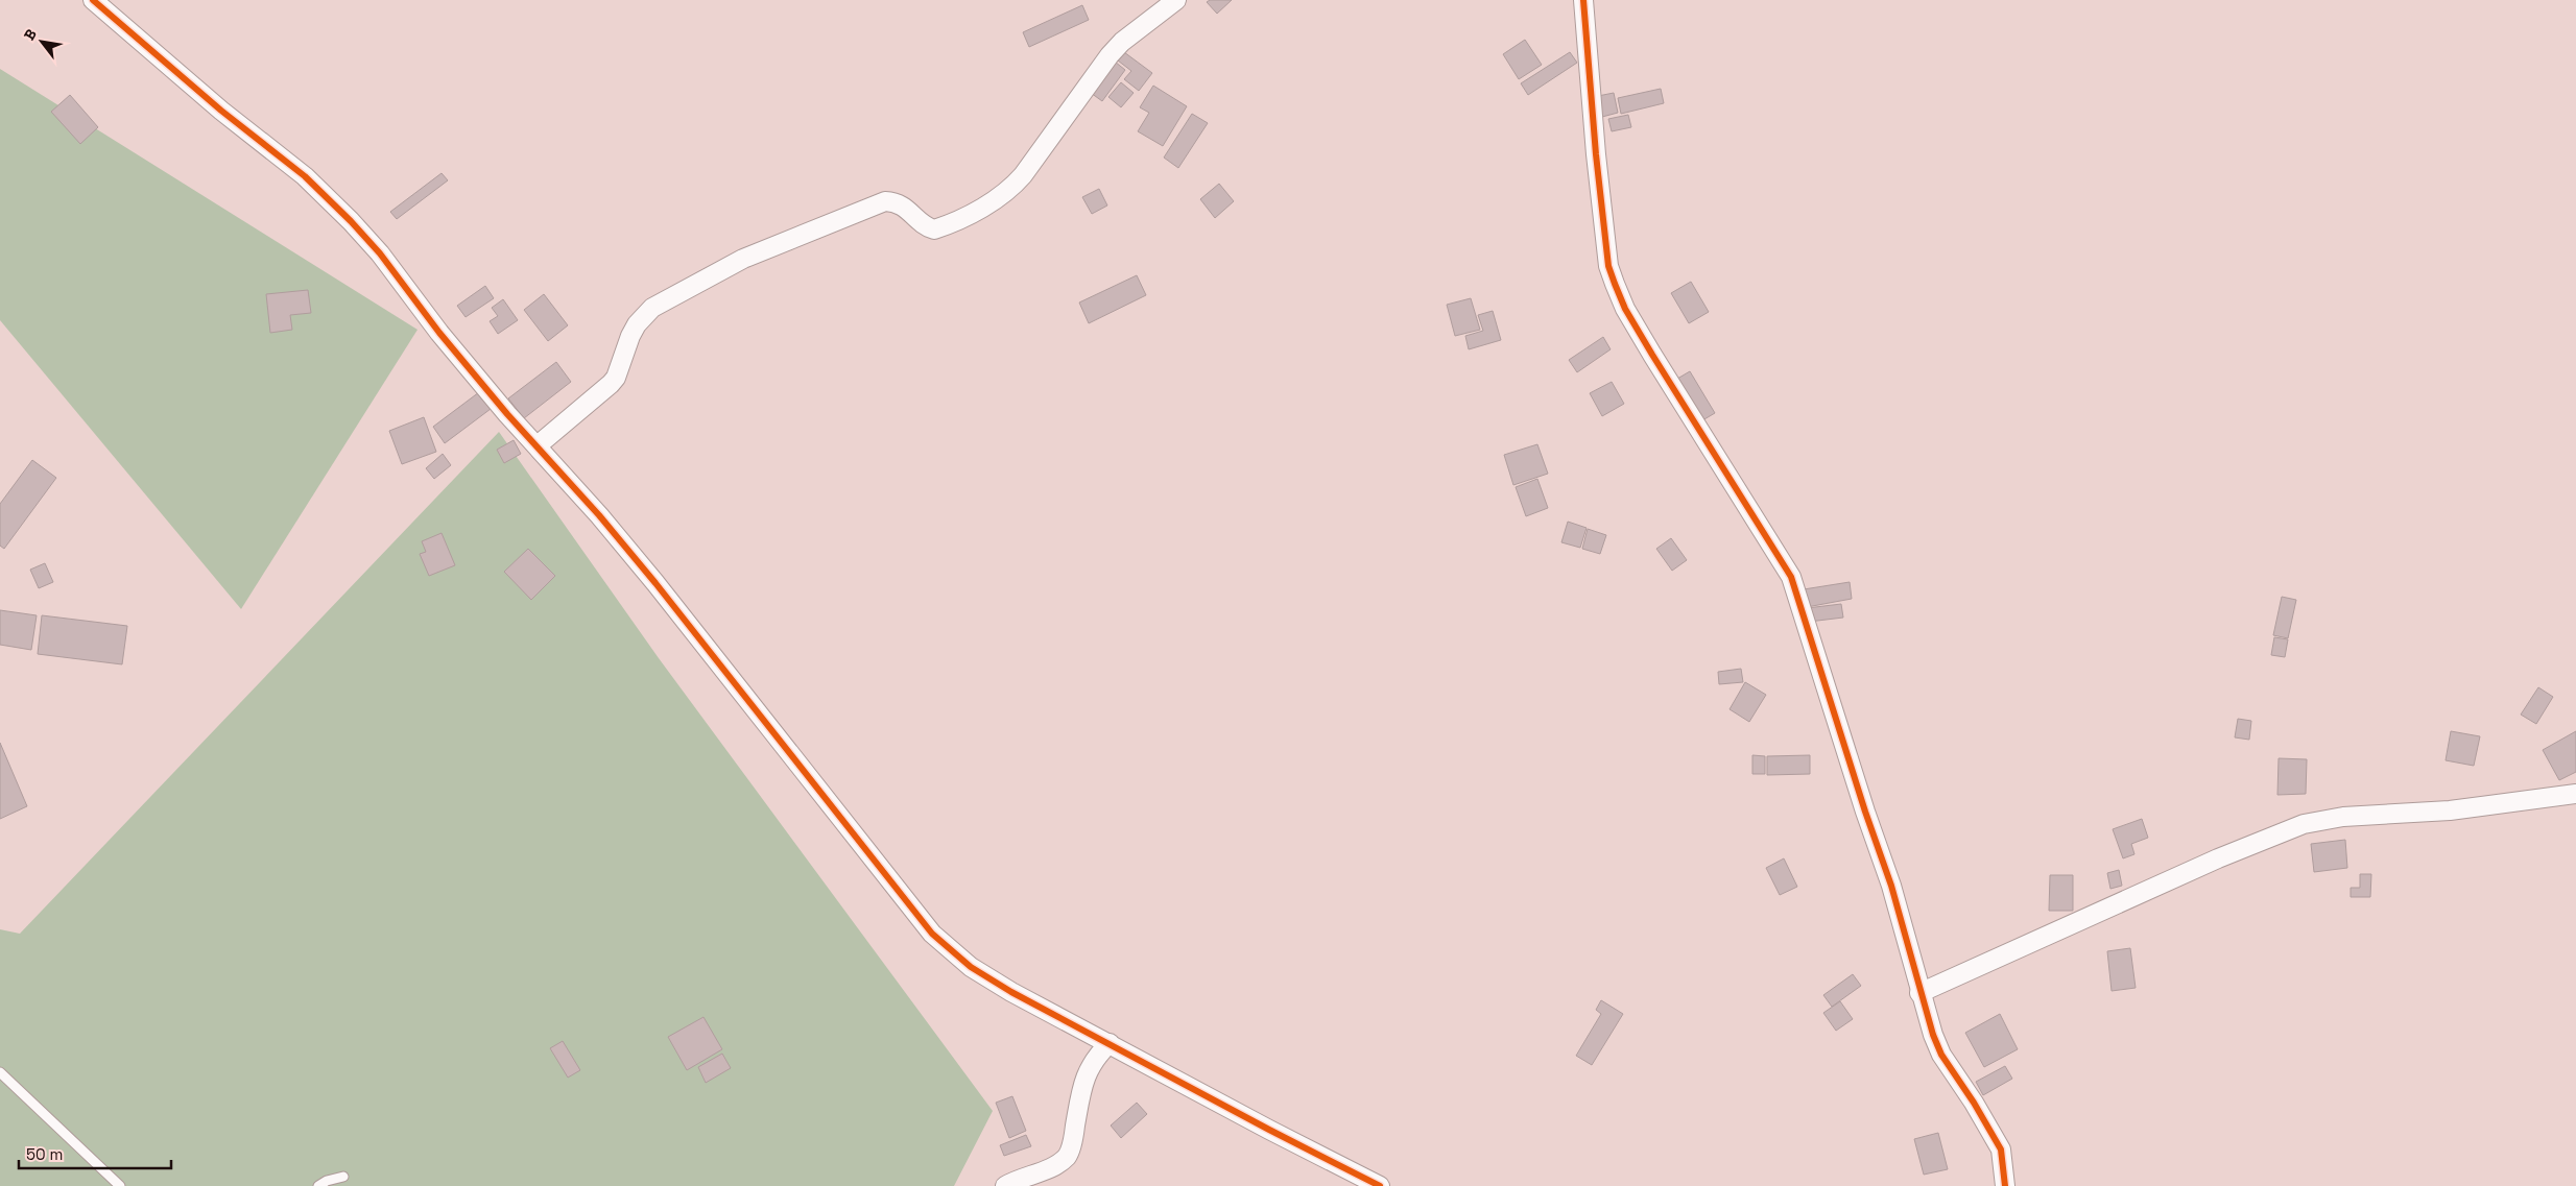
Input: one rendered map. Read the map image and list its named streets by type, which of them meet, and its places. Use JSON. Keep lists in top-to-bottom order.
{
  "scale_bar": "50 m",
  "north": "top left"
}
